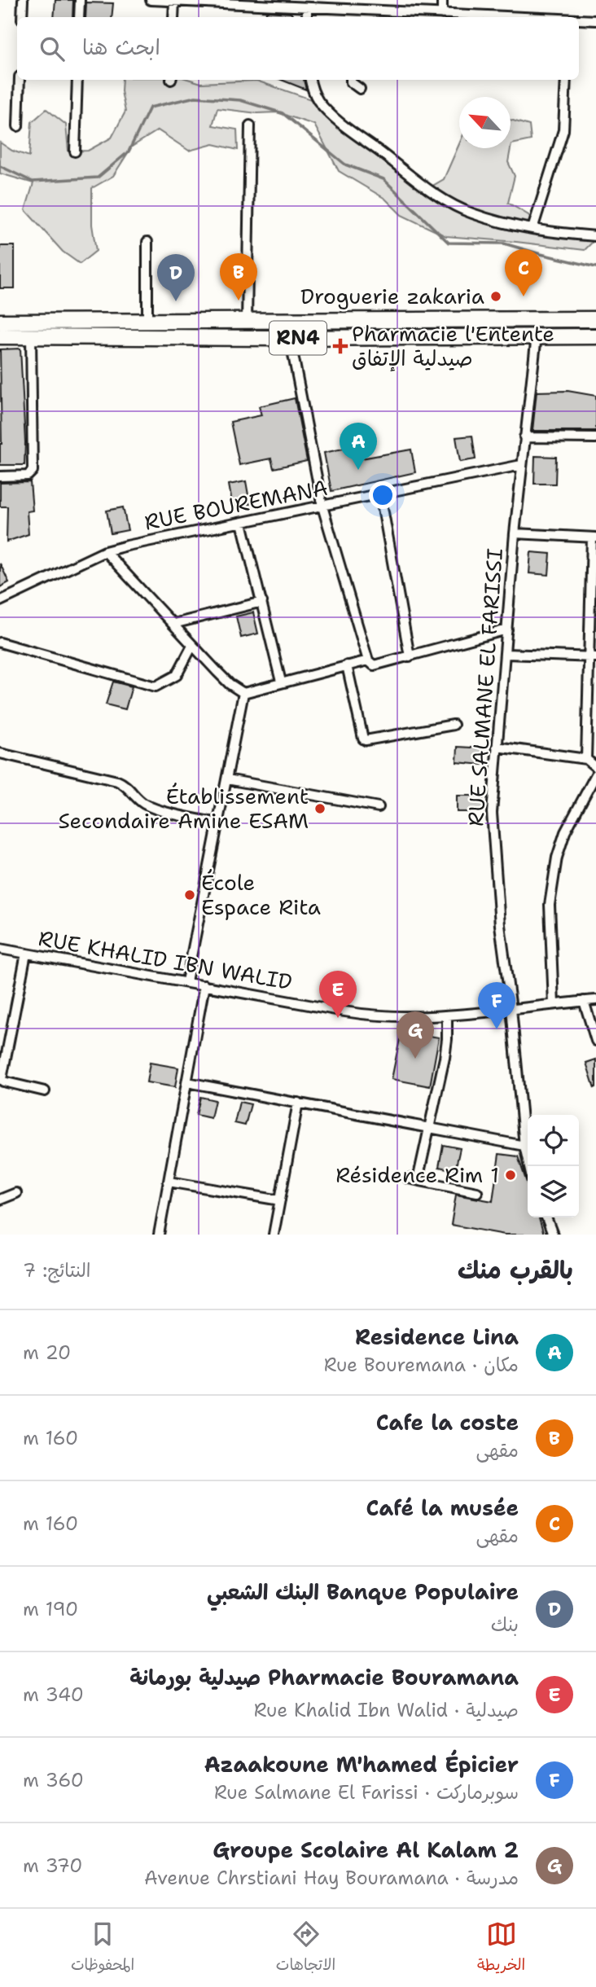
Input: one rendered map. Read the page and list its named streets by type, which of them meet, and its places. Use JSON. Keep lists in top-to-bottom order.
{
  "streets": {
    "main road": ["RN4"],
    "street": ["RUE BOUREMANA", "RUE SALMANE EL FARISSI", "RUE KHALID IBN WALID"]
  },
  "crossings": [
    ["RN4", "RUE SALMANE EL FARISSI"],
    ["RUE BOUREMANA", "RUE SALMANE EL FARISSI"],
    ["RUE SALMANE EL FARISSI", "RUE KHALID IBN WALID"]
  ],
  "places": {
    "other": [
      "Droguerie zakaria",
      "Établissement Secondaire Amine ESAM",
      "École Espace Rita",
      "Résidence Rim 1"
    ],
    "health": ["Pharmacie l'Entente صيدلية الإتفاق"]
  },
  "north": "top left",
  "page": {
    "search": "ابحث هنا",
    "pins": [
      "C",
      "B",
      "D",
      "A",
      "E",
      "F",
      "G"
    ],
    "heading": ["بالقرب منك", "النتائج: 7"],
    "list": [
      {
        "mark": "A",
        "name": "Residence Lina",
        "note": "مكان · Rue Bouremana",
        "value": "20 m"
      },
      {
        "mark": "B",
        "name": "Cafe la coste",
        "note": "مقهى",
        "value": "160 m"
      },
      {
        "mark": "C",
        "name": "Café la musée",
        "note": "مقهى",
        "value": "160 m"
      },
      {
        "mark": "D",
        "name": "Banque Populaire البنك الشعبي",
        "note": "بنك",
        "value": "190 m"
      },
      {
        "mark": "E",
        "name": "Pharmacie Bouramana صيدلية بورمانة",
        "note": "صيدلية · Rue Khalid Ibn Walid",
        "value": "340 m"
      },
      {
        "mark": "F",
        "name": "Azaakoune M'hamed Épicier",
        "note": "سوبرماركت · Rue Salmane El Farissi",
        "value": "360 m"
      },
      {
        "mark": "G",
        "name": "Groupe Scolaire Al Kalam 2",
        "note": "مدرسة · Avenue Chrstiani Hay Bouramana",
        "value": "370 m"
      }
    ],
    "nav": ["الخريطة", "الاتجاهات", "المحفوظات"]
  }
}
